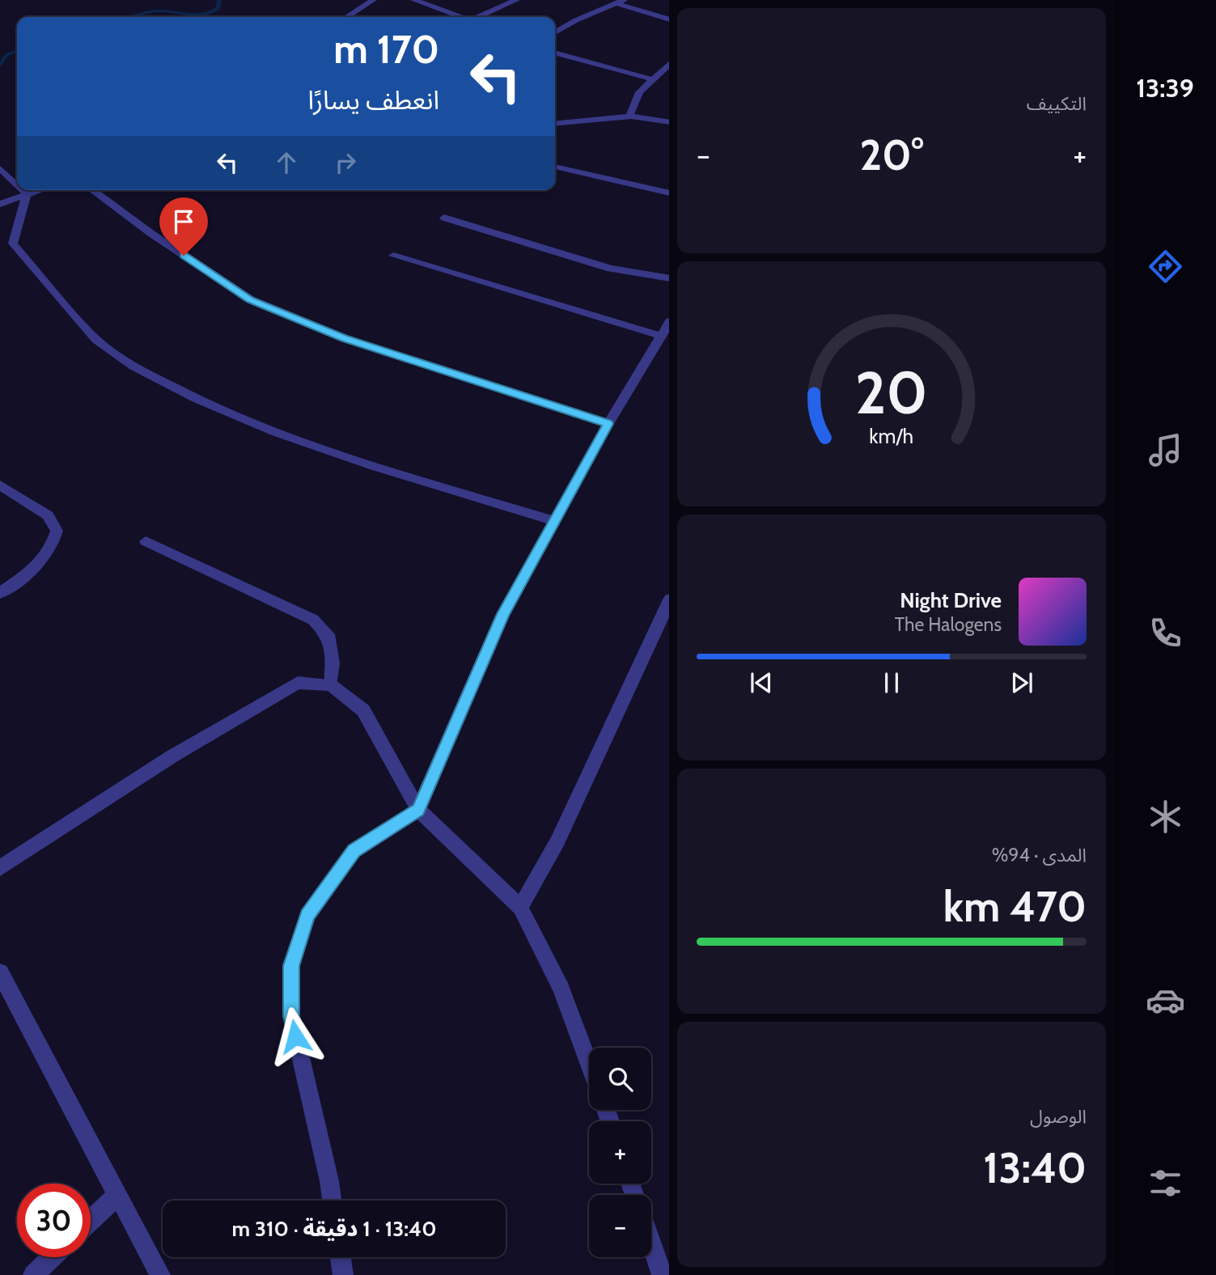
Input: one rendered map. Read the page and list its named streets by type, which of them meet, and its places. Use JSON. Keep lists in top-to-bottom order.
{
  "page": {
    "tabs": "13:39",
    "tile": [
      "التكييف",
      ["المدى · 94%", "470 km"],
      ["الوصول", "13:40"]
    ],
    "turn": ["170 m", "انعطف يسارًا"],
    "heat": ["−", "20°", "+"],
    "song": ["Night Drive", "The Halogens"],
    "map_buttons": ["+", "−"],
    "limit": "30",
    "trip": "13:40 · 1 دقيقة · 310 m",
    "gauge": ["20", "km/h"]
  }
}
